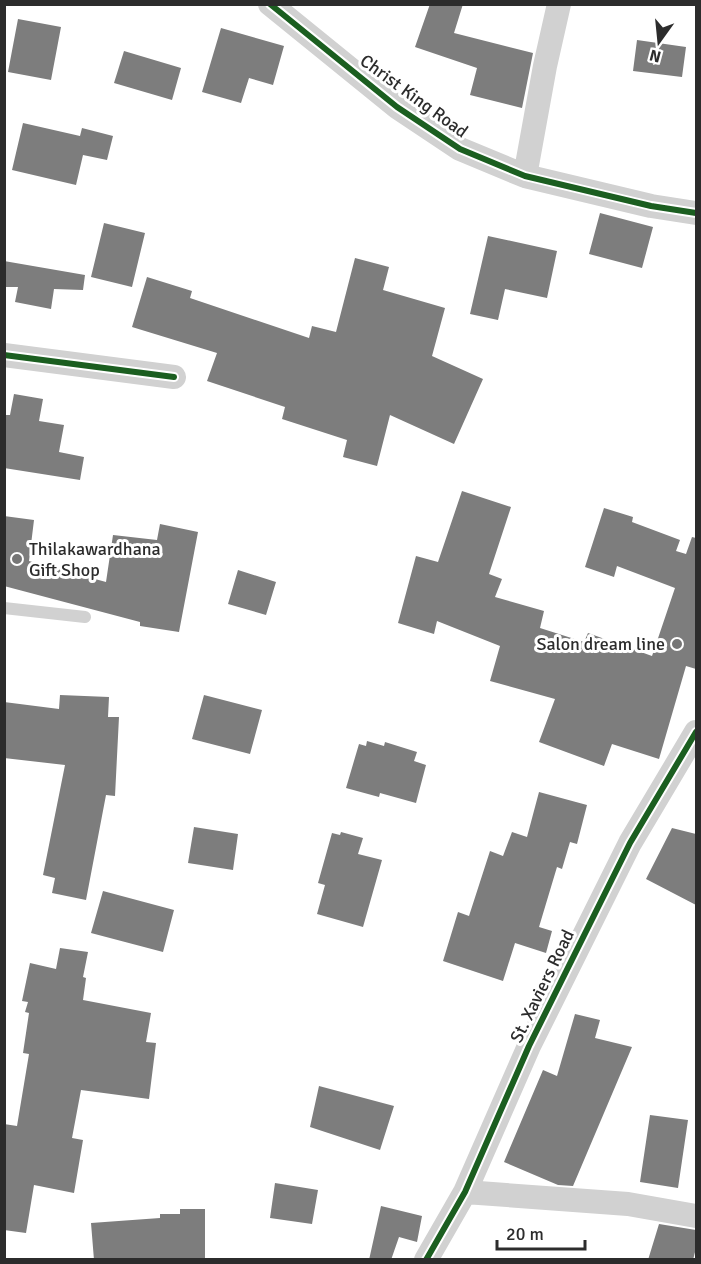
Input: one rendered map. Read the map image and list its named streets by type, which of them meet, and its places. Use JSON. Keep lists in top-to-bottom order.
{
  "streets": {
    "street": ["Christ King Road", "St. Xaviers Road"]
  },
  "places": ["Thilakawardhana Gift Shop", "Salon dream line"],
  "scale_bar": "20 m",
  "north": "bottom"
}
